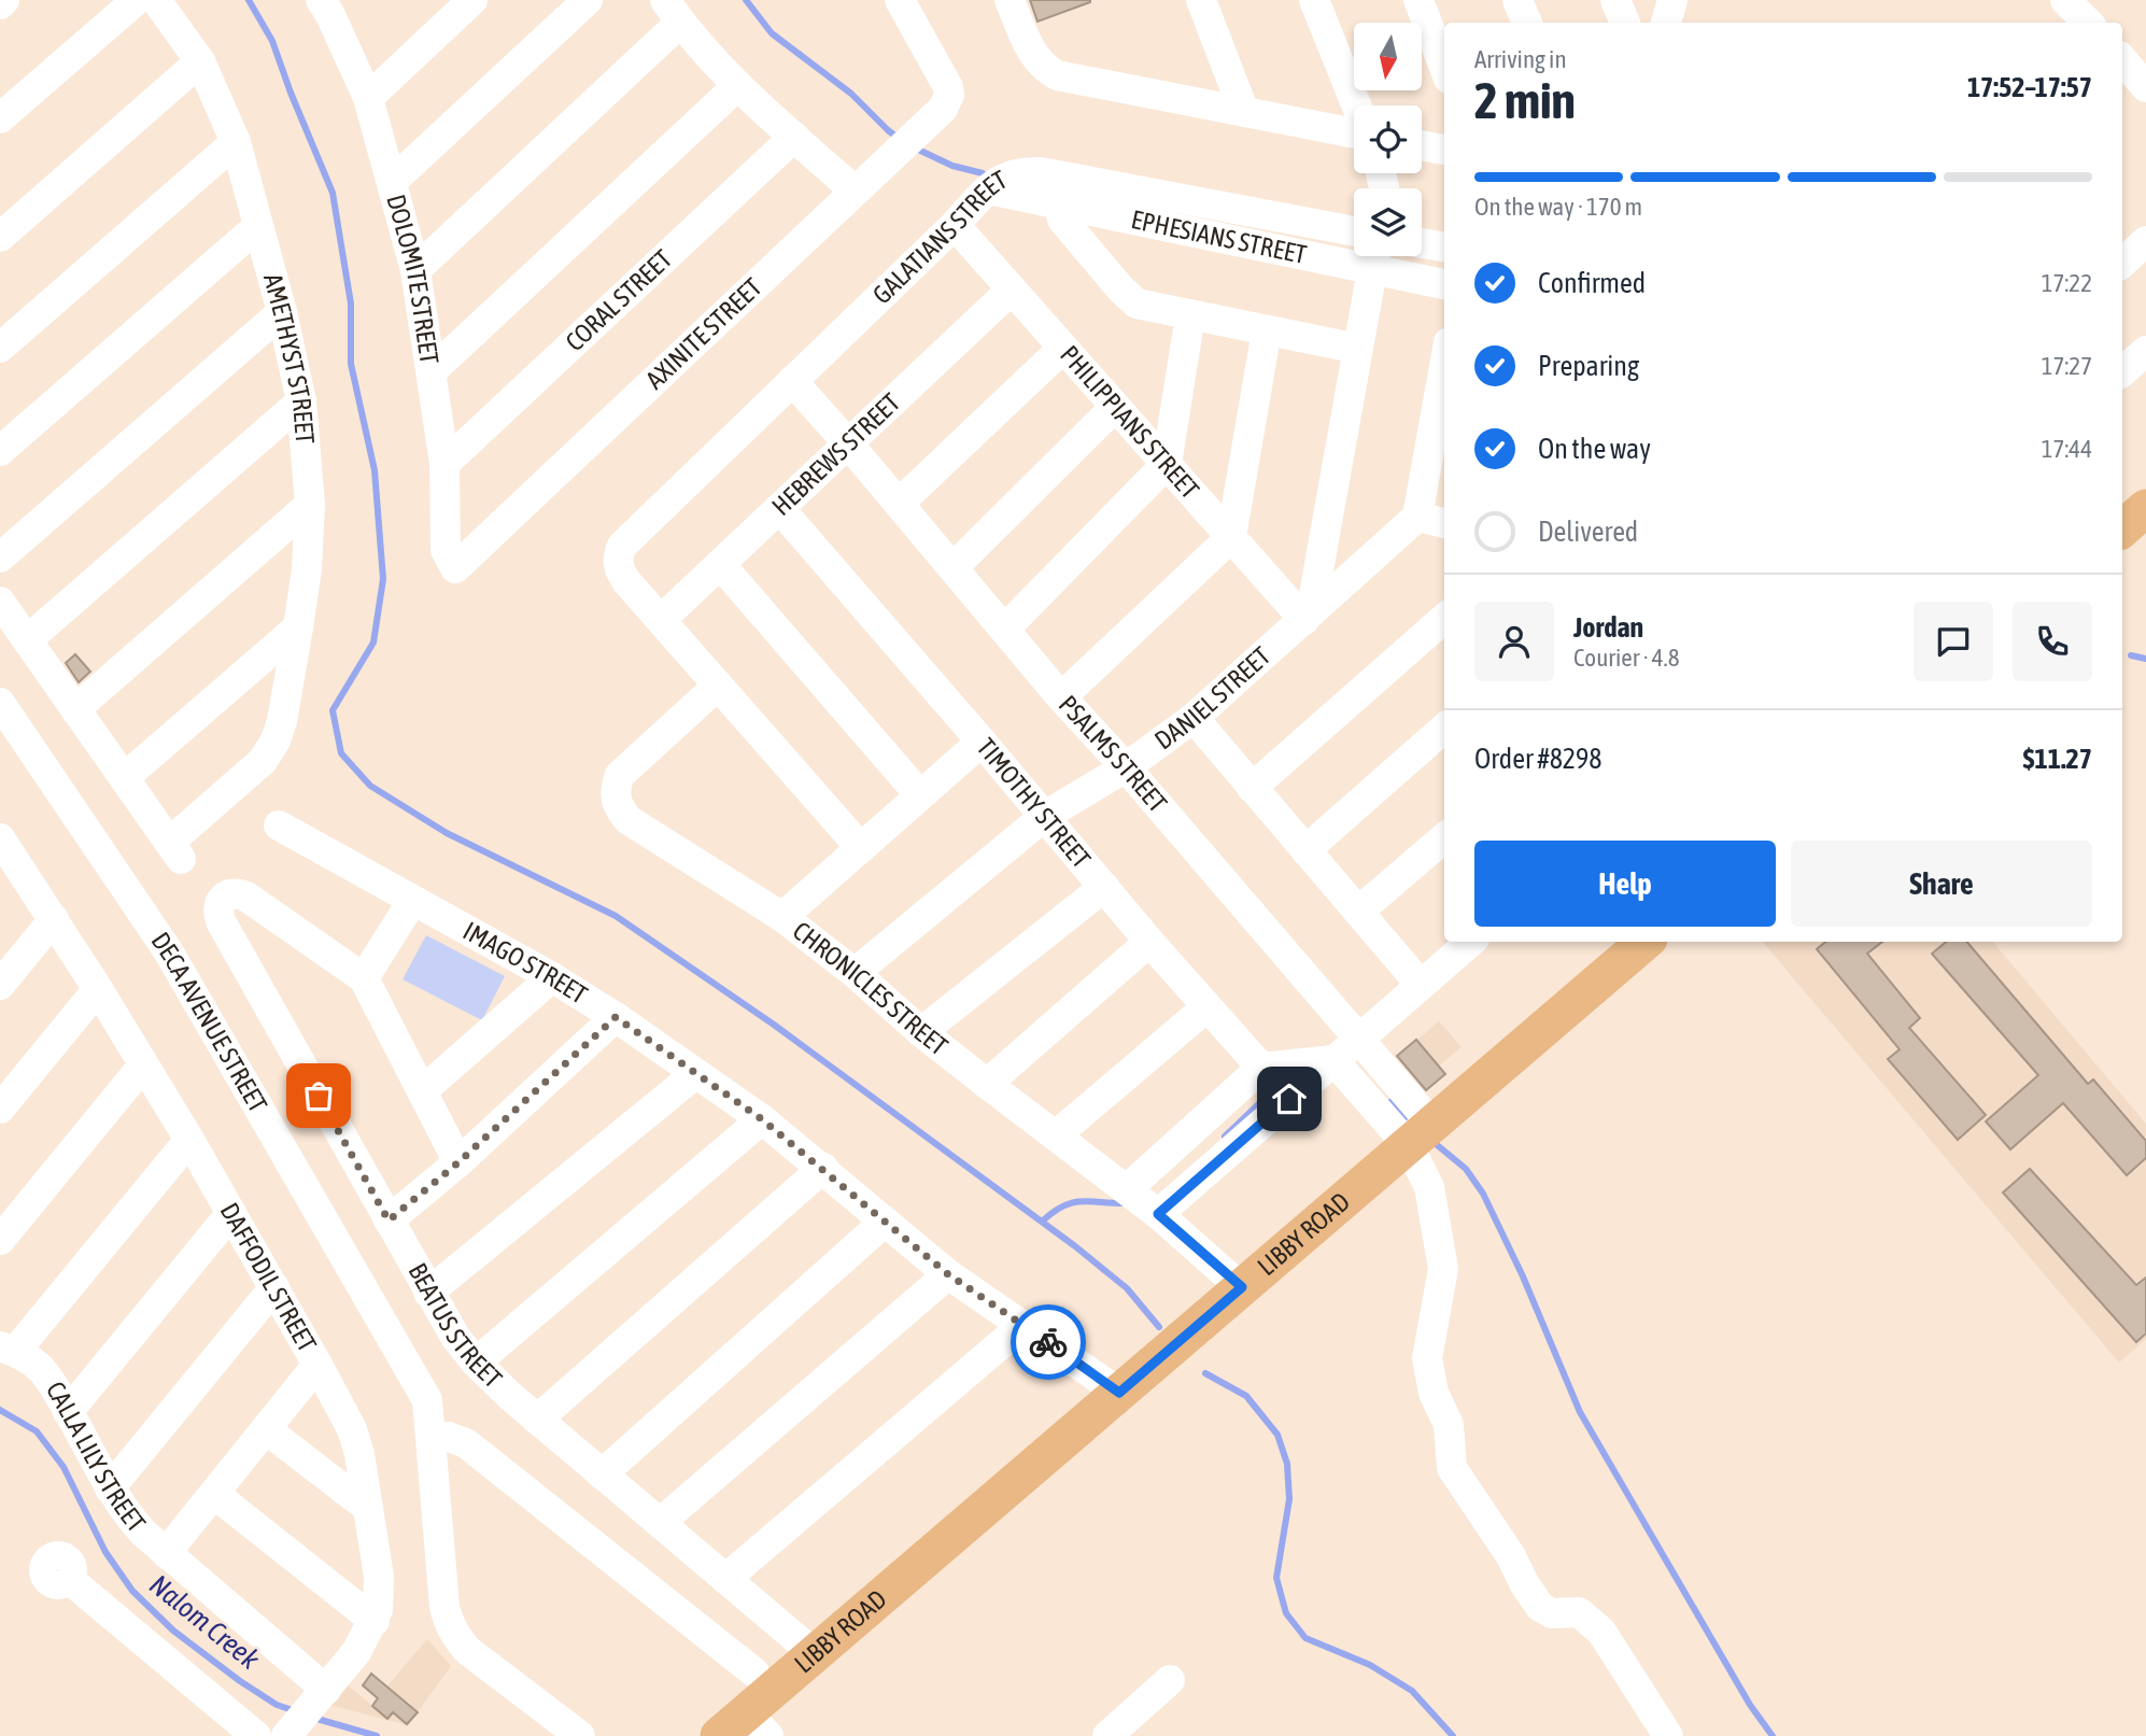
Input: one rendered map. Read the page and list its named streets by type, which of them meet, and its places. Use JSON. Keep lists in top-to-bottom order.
{
  "streets": {
    "main road": ["LIBBY ROAD"],
    "street": [
      "EPHESIANS STREET",
      "GALATIANS STREET",
      "DOLOMITE STREET",
      "CORAL STREET",
      "AXINITE STREET",
      "AMETHYST STREET",
      "PHILIPPIANS STREET",
      "HEBREWS STREET",
      "DANIEL STREET",
      "PSALMS STREET",
      "TIMOTHY STREET",
      "IMAGO STREET",
      "CHRONICLES STREET",
      "DECA AVENUE STREET",
      "DAFFODIL STREET",
      "BEATUS STREET",
      "CALLA LILY STREET"
    ]
  },
  "crossings": [
    ["EPHESIANS STREET", "GALATIANS STREET"],
    ["GALATIANS STREET", "PHILIPPIANS STREET"],
    ["GALATIANS STREET", "HEBREWS STREET"],
    ["GALATIANS STREET", "PSALMS STREET"],
    ["DOLOMITE STREET", "CORAL STREET"],
    ["DOLOMITE STREET", "AXINITE STREET"],
    ["PHILIPPIANS STREET", "HEBREWS STREET"],
    ["PHILIPPIANS STREET", "DANIEL STREET"],
    ["HEBREWS STREET", "PSALMS STREET"],
    ["HEBREWS STREET", "TIMOTHY STREET"],
    ["DANIEL STREET", "PSALMS STREET"],
    ["DANIEL STREET", "TIMOTHY STREET"],
    ["DANIEL STREET", "CHRONICLES STREET"],
    ["PSALMS STREET", "LIBBY ROAD"],
    ["IMAGO STREET", "LIBBY ROAD"],
    ["CHRONICLES STREET", "LIBBY ROAD"],
    ["LIBBY ROAD", "BEATUS STREET"],
    ["DAFFODIL STREET", "CALLA LILY STREET"]
  ],
  "water": ["Nalom Creek"],
  "north": "bottom",
  "page": {
    "heading": ["2 min", "Arriving in", "17:52–17:57"],
    "panel": [
      "Jordan",
      "Courier · 4.8",
      "Order #8298",
      "$11.27"
    ],
    "bar": "On the way · 170 m",
    "list": [
      ["Confirmed", "17:22"],
      ["Preparing", "17:27"],
      ["On the way", "17:44"],
      "Delivered"
    ],
    "buttons": ["Help", "Share"]
  }
}
